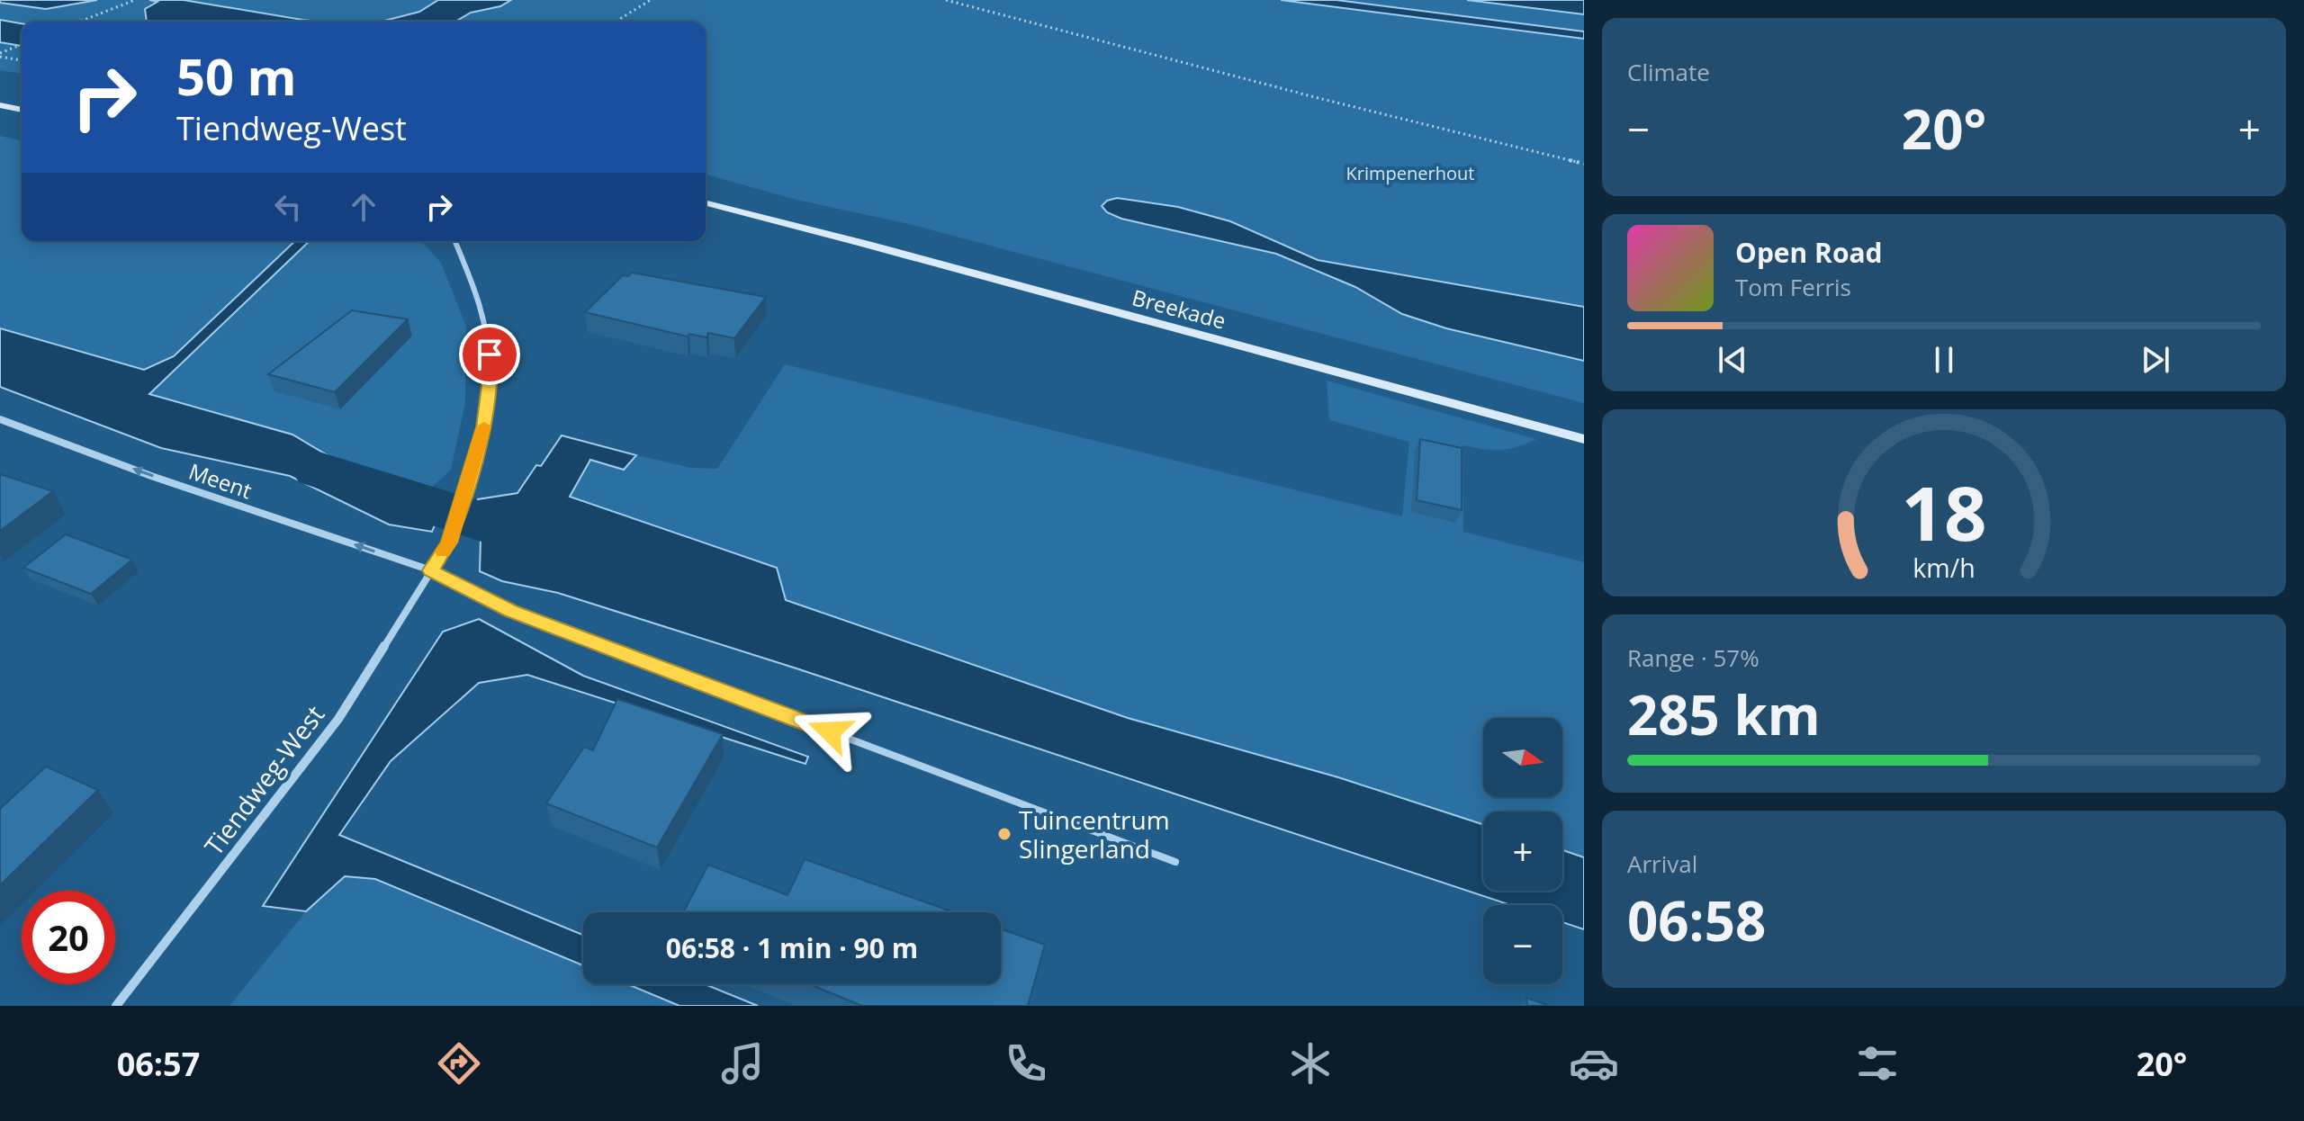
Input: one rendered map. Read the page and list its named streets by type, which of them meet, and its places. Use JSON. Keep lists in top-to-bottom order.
{
  "streets": {
    "main road": ["Breekade"],
    "street": ["Meent", "Tiendweg-West"]
  },
  "crossings": [
    ["Meent", "Tiendweg-West"]
  ],
  "one_way": ["Meent"],
  "parks": ["Krimpenerhout"],
  "places": ["Tuincentrum Slingerland"],
  "north": "right",
  "page": {
    "tile": [
      "Climate",
      ["Range · 57%", "285 km"],
      ["Arrival", "06:58"]
    ],
    "turn": ["50 m", "Tiendweg-West"],
    "heat": ["−", "20°", "+"],
    "song": ["Open Road", "Tom Ferris"],
    "map_buttons": ["+", "−"],
    "limit": "20",
    "trip": "06:58 · 1 min · 90 m",
    "tabs": ["06:57", "20°"],
    "gauge": ["18", "km/h"]
  }
}
